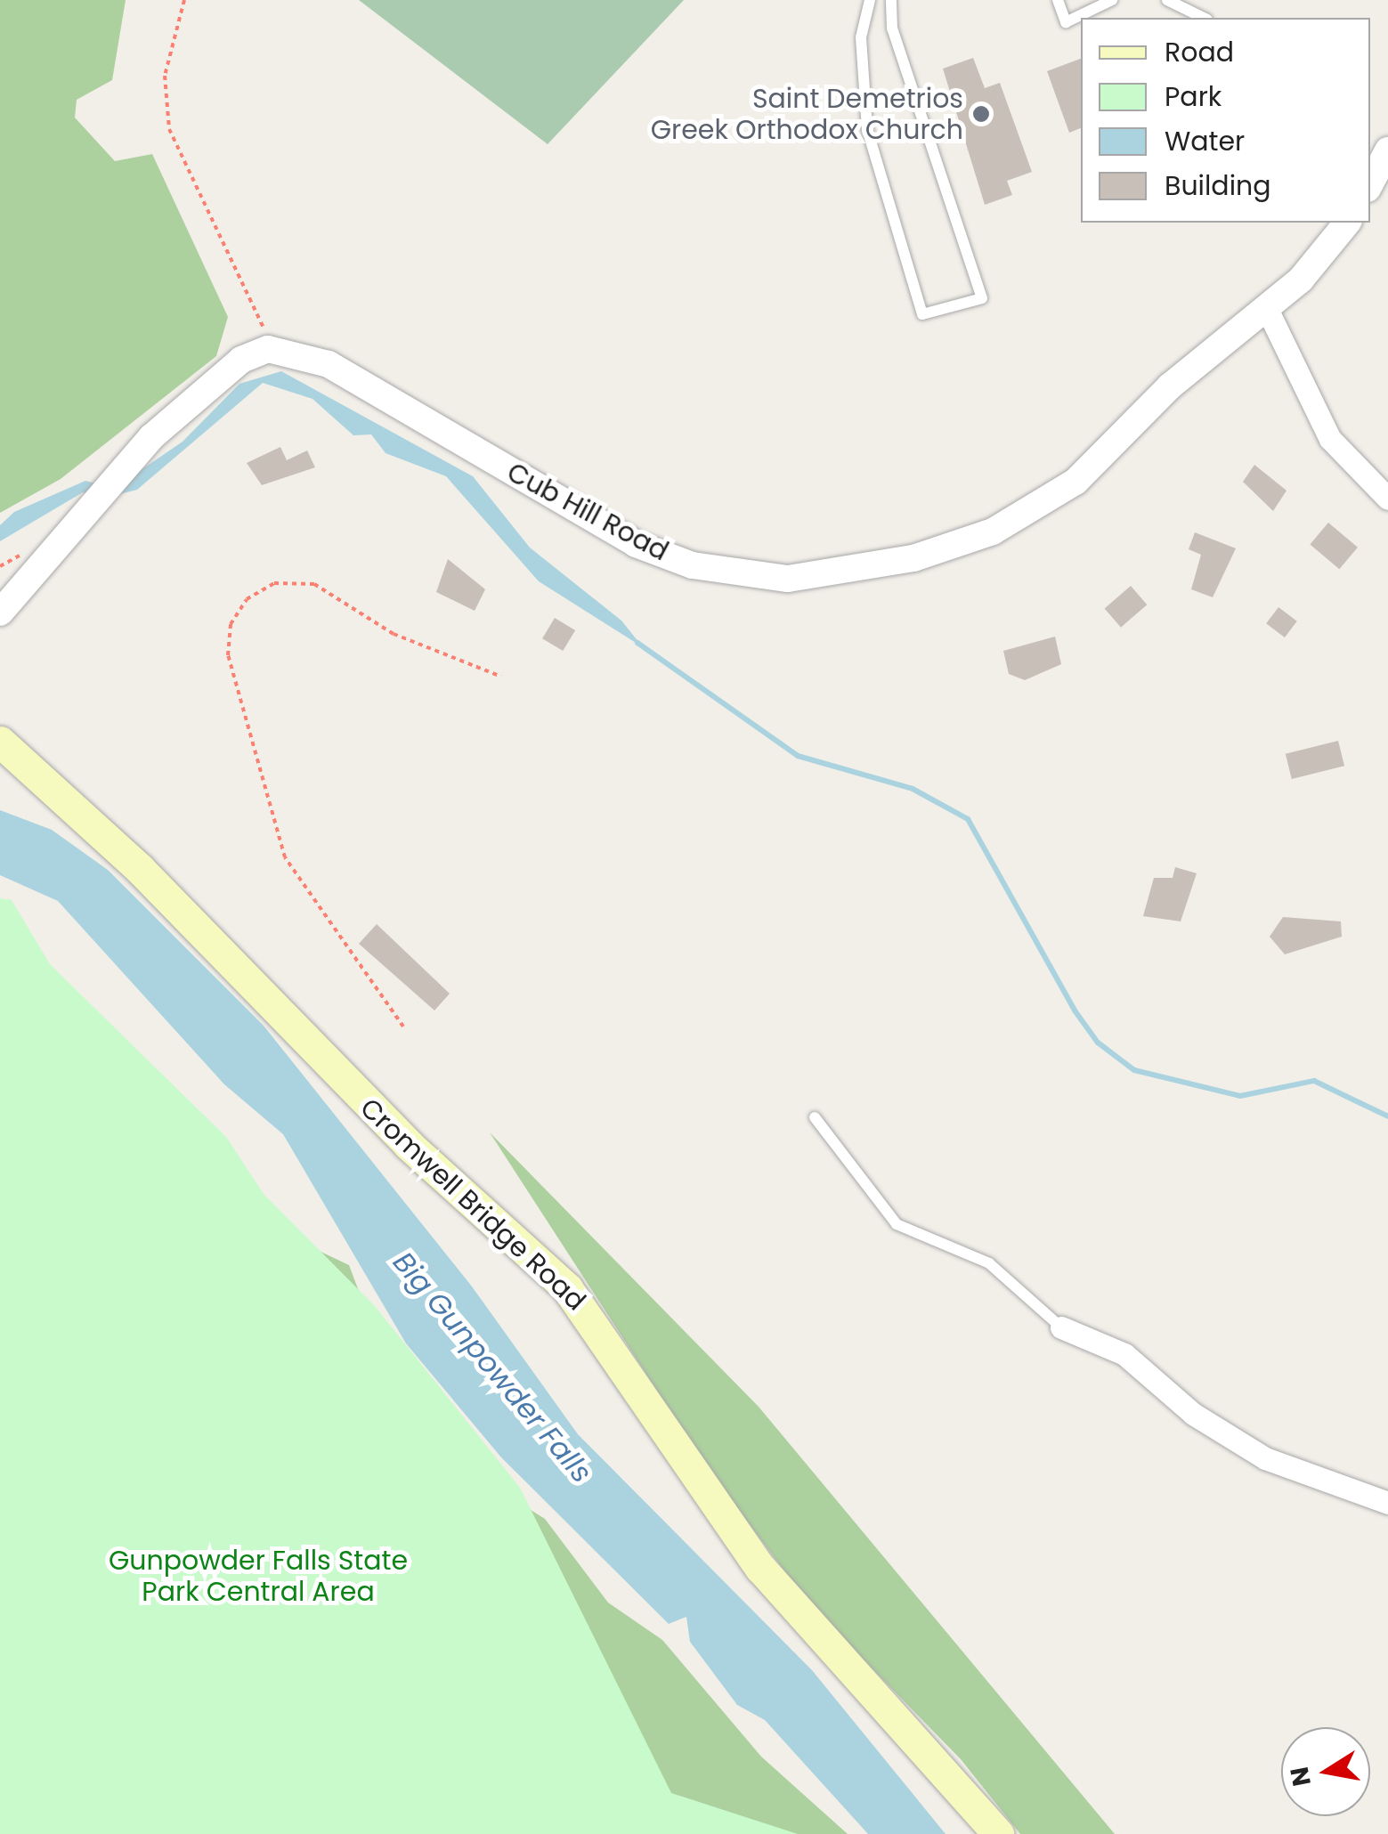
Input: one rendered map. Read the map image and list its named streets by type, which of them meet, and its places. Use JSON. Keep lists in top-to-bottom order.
{
  "streets": {
    "main road": ["Cromwell Bridge Road"],
    "street": ["Cub Hill Road"]
  },
  "water": ["Big Gunpowder Falls"],
  "parks": ["Gunpowder Falls State Park Central Area"],
  "places": ["Saint Demetrios Greek Orthodox Church"],
  "legend": [
    "Road",
    "Park",
    "Water",
    "Building"
  ],
  "north": "left"
}
